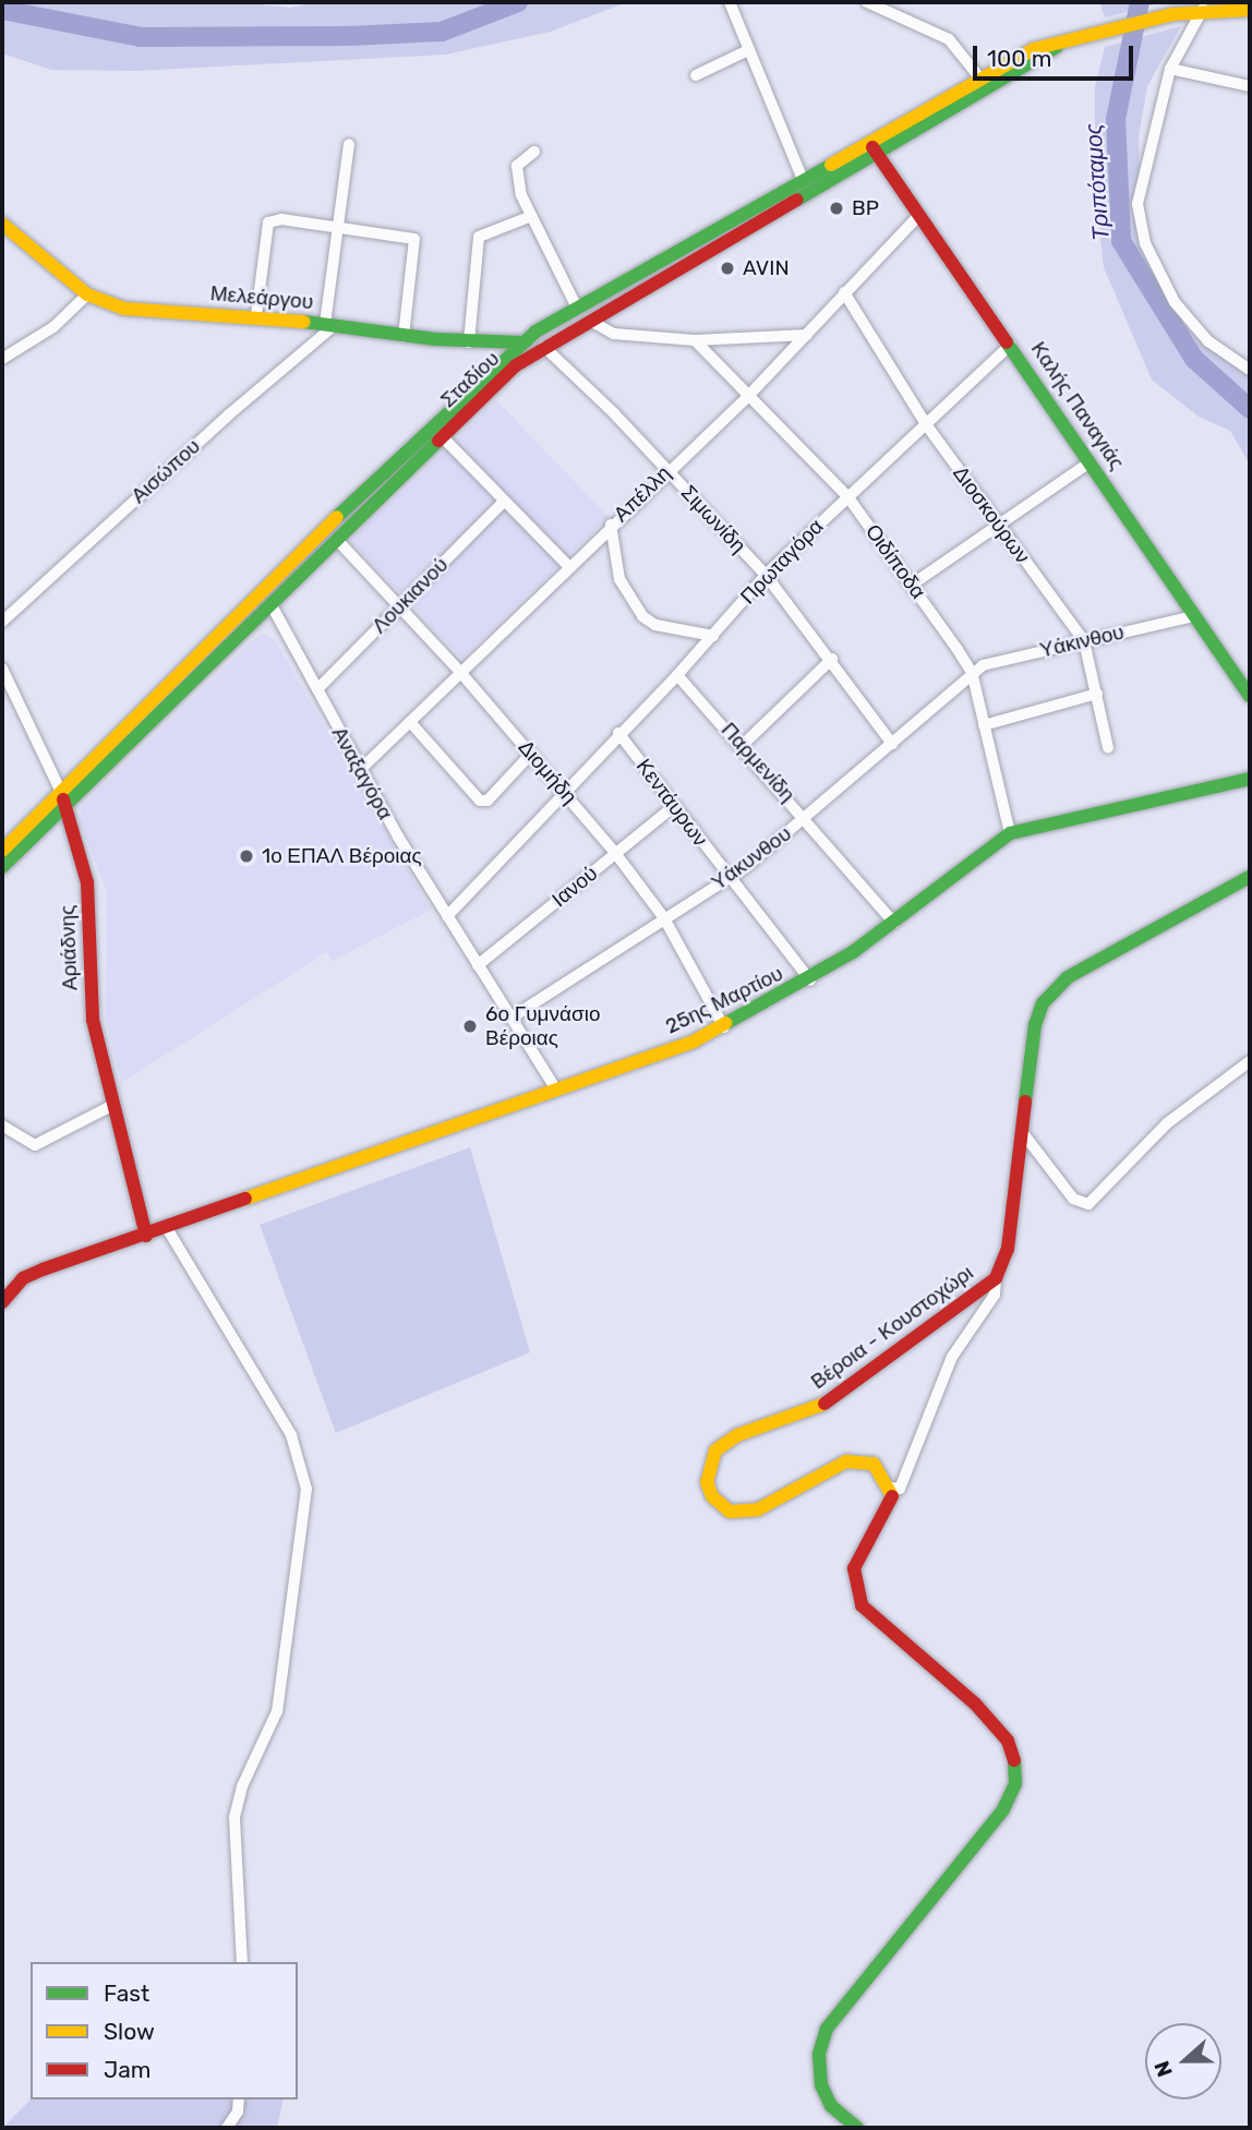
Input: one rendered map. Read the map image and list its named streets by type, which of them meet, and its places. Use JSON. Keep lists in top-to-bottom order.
{
  "streets": {
    "street": [
      "Μελεάργου",
      "Σταδίου",
      "Καλής Παναγιάς",
      "Αισώπου",
      "Απέλλη",
      "Διοσκούρων",
      "Σιμωνίδη",
      "Πρωταγόρα",
      "Οιδίποδα",
      "Λουκιανού",
      "Υάκινθου",
      "Παρμενίδη",
      "Διομήδη",
      "Αναξαγόρα",
      "Κεντάυρων",
      "Υάκυνθου",
      "Ιανού",
      "Αριάδνης",
      "25ης Μαρτίου",
      "Βέροια - Κουστοχώρι"
    ]
  },
  "crossings": [
    ["Μελεάργου", "Σταδίου"],
    ["Μελεάργου", "Αισώπου"],
    ["Μελεάργου", "Σιμωνίδη"],
    ["Σταδίου", "Καλής Παναγιάς"],
    ["Σταδίου", "Σιμωνίδη"],
    ["Σταδίου", "Διομήδη"],
    ["Σταδίου", "Αναξαγόρα"],
    ["Σταδίου", "Αριάδνης"],
    ["Καλής Παναγιάς", "Απέλλη"],
    ["Καλής Παναγιάς", "Πρωταγόρα"],
    ["Καλής Παναγιάς", "Υάκινθου"],
    ["Απέλλη", "Διοσκούρων"],
    ["Απέλλη", "Σιμωνίδη"],
    ["Απέλλη", "Οιδίποδα"],
    ["Απέλλη", "Διομήδη"],
    ["Απέλλη", "Αναξαγόρα"],
    ["Διοσκούρων", "Πρωταγόρα"],
    ["Διοσκούρων", "Υάκινθου"],
    ["Σιμωνίδη", "Πρωταγόρα"],
    ["Σιμωνίδη", "Υάκυνθου"],
    ["Πρωταγόρα", "Οιδίποδα"],
    ["Πρωταγόρα", "Παρμενίδη"],
    ["Πρωταγόρα", "Διομήδη"],
    ["Πρωταγόρα", "Αναξαγόρα"],
    ["Πρωταγόρα", "Κεντάυρων"],
    ["Οιδίποδα", "Υάκινθου"],
    ["Οιδίποδα", "Υάκυνθου"],
    ["Οιδίποδα", "25ης Μαρτίου"],
    ["Λουκιανού", "Διομήδη"],
    ["Λουκιανού", "Αναξαγόρα"],
    ["Υάκινθου", "Υάκυνθου"],
    ["Παρμενίδη", "Υάκυνθου"],
    ["Παρμενίδη", "25ης Μαρτίου"],
    ["Διομήδη", "Υάκυνθου"],
    ["Διομήδη", "Ιανού"],
    ["Διομήδη", "25ης Μαρτίου"],
    ["Αναξαγόρα", "Υάκυνθου"],
    ["Αναξαγόρα", "Ιανού"],
    ["Αναξαγόρα", "25ης Μαρτίου"],
    ["Κεντάυρων", "Υάκυνθου"],
    ["Κεντάυρων", "Ιανού"],
    ["Κεντάυρων", "25ης Μαρτίου"],
    ["Αριάδνης", "25ης Μαρτίου"]
  ],
  "water": ["Τριπόταμος"],
  "places": [
    "BP",
    "AVIN",
    "1ο ΕΠΑΛ Βέροιας",
    "6ο Γυμνάσιο Βέροιας"
  ],
  "legend": ["Fast", "Slow", "Jam"],
  "scale_bar": "100 m",
  "north": "left"
}
